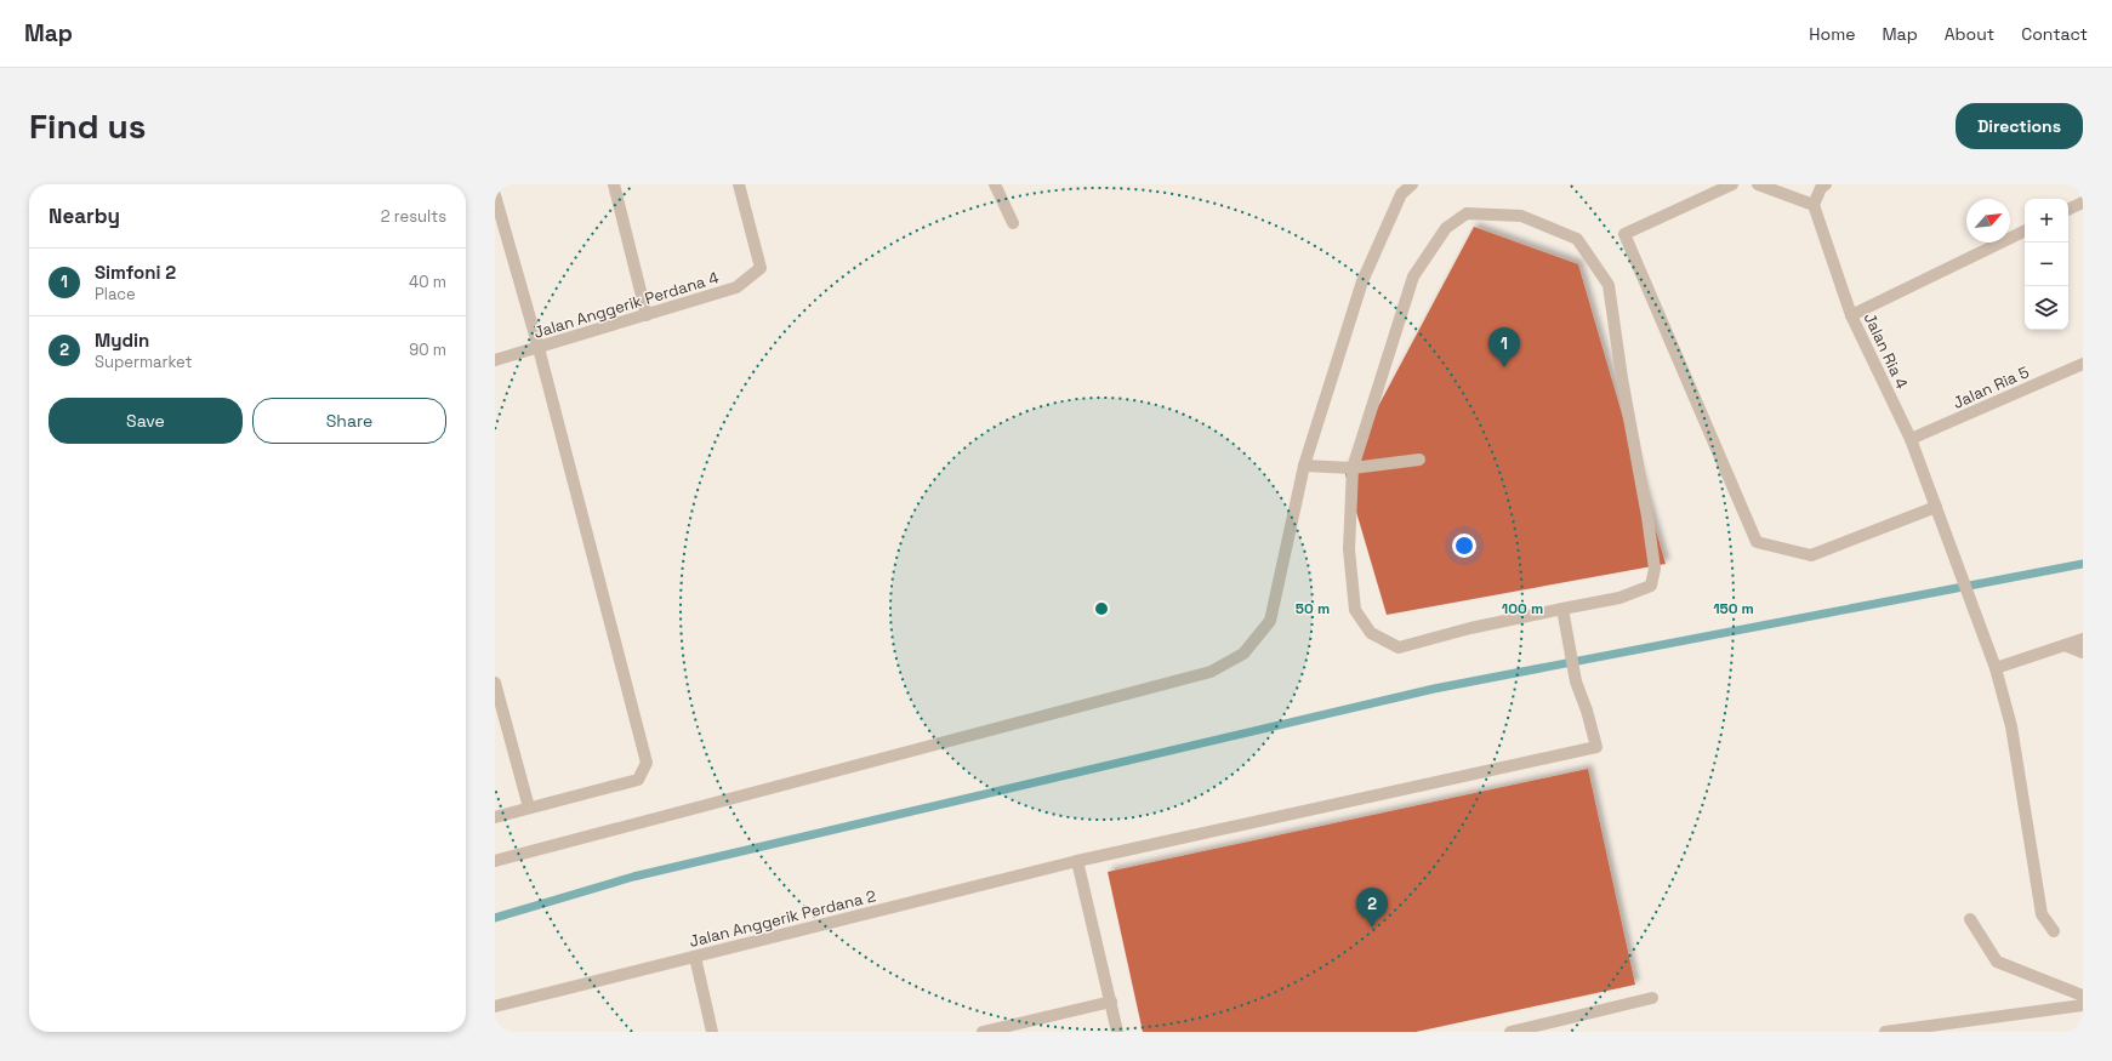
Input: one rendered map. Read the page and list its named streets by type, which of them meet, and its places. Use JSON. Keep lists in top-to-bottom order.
{
  "streets": {
    "street": [
      "Jalan Anggerik Perdana 4",
      "Jalan Ria 4",
      "Jalan Ria 5",
      "Jalan Anggerik Perdana 2"
    ]
  },
  "crossings": [
    ["Jalan Ria 4", "Jalan Ria 5"]
  ],
  "north": "top right",
  "page": {
    "header": "Map",
    "nav": [
      "Home",
      "Map",
      "About",
      "Contact"
    ],
    "buttons": [
      "Directions",
      ["Save", "Share"]
    ],
    "title": "Find us",
    "heading": ["Nearby", "2 results"],
    "map_buttons": ["+", "−"],
    "list": [
      {
        "mark": "1",
        "name": "Simfoni 2",
        "note": "Place",
        "value": "40 m"
      },
      {
        "mark": "2",
        "name": "Mydin",
        "note": "Supermarket",
        "value": "90 m"
      }
    ],
    "pins": ["1", "2"]
  },
  "rings": ["50 m", "100 m", "150 m"]
}
